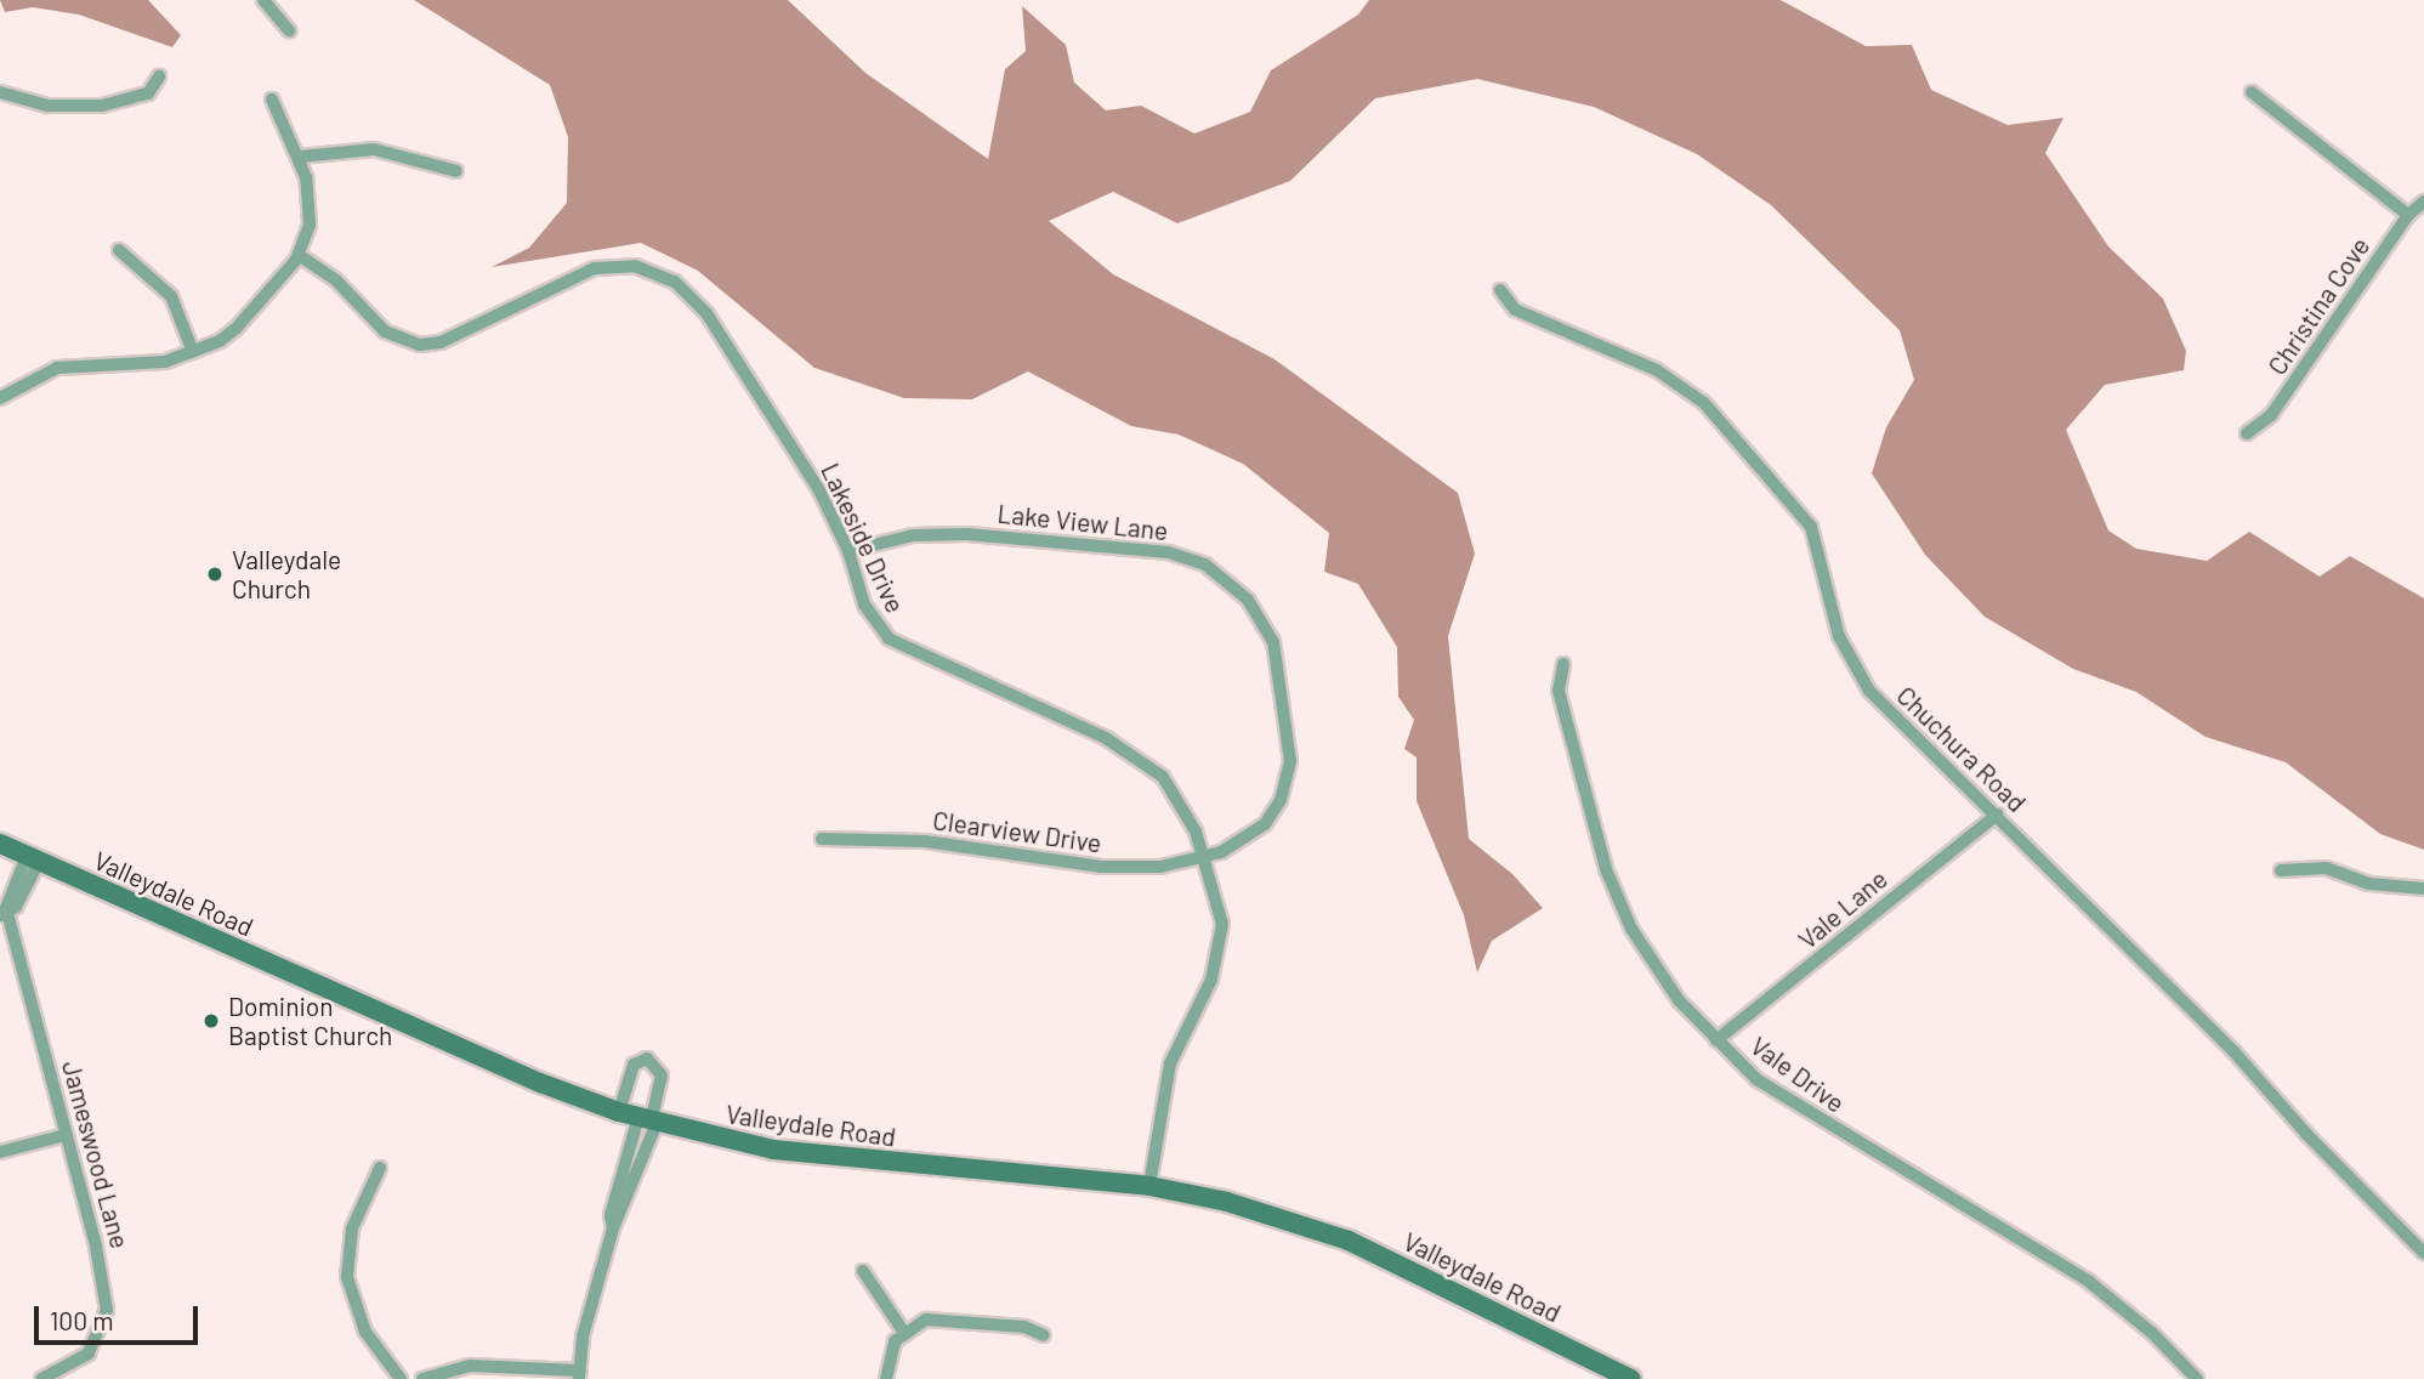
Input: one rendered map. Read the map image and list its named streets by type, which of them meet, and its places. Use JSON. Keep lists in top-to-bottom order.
{
  "streets": {
    "main road": ["Valleydale Road"],
    "street": [
      "Christina Cove",
      "Lake View Lane",
      "Lakeside Drive",
      "Chuchura Road",
      "Clearview Drive",
      "Vale Lane",
      "Vale Drive",
      "Jameswood Lane"
    ]
  },
  "crossings": [
    ["Lake View Lane", "Lakeside Drive"],
    ["Lake View Lane", "Clearview Drive"],
    ["Lakeside Drive", "Clearview Drive"],
    ["Lakeside Drive", "Valleydale Road"],
    ["Chuchura Road", "Vale Lane"],
    ["Valleydale Road", "Jameswood Lane"],
    ["Vale Lane", "Vale Drive"]
  ],
  "places": ["Valleydale Church", "Dominion Baptist Church"],
  "scale_bar": "100 m"
}
